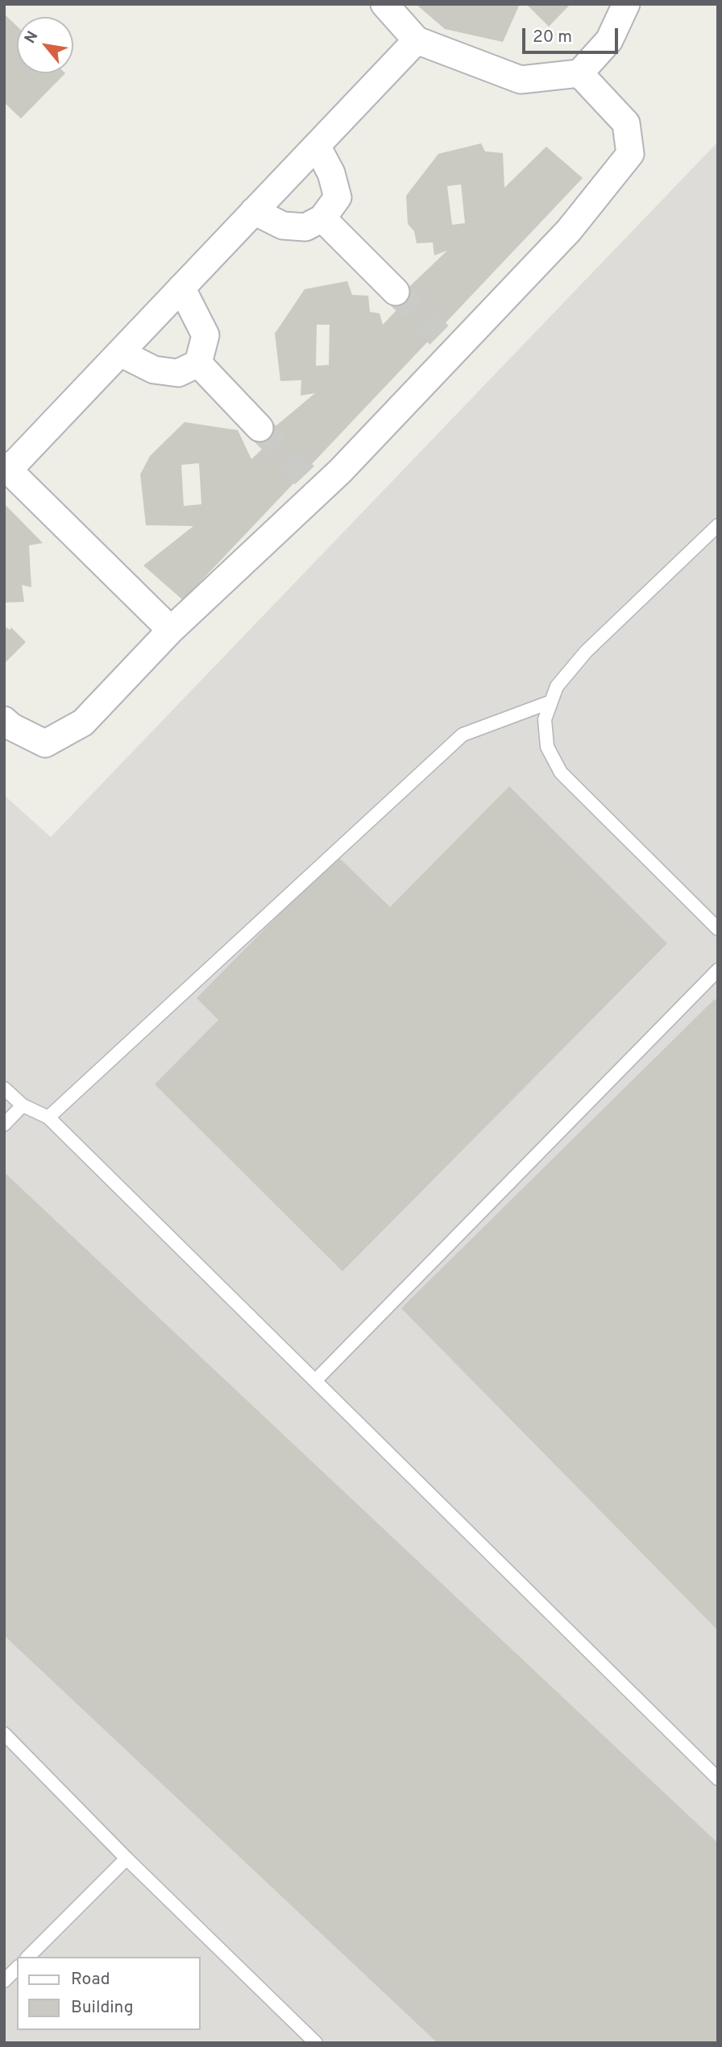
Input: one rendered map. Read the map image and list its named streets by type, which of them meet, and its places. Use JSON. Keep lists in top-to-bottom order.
{
  "legend": ["Road", "Building"],
  "scale_bar": "20 m",
  "north": "top left"
}
